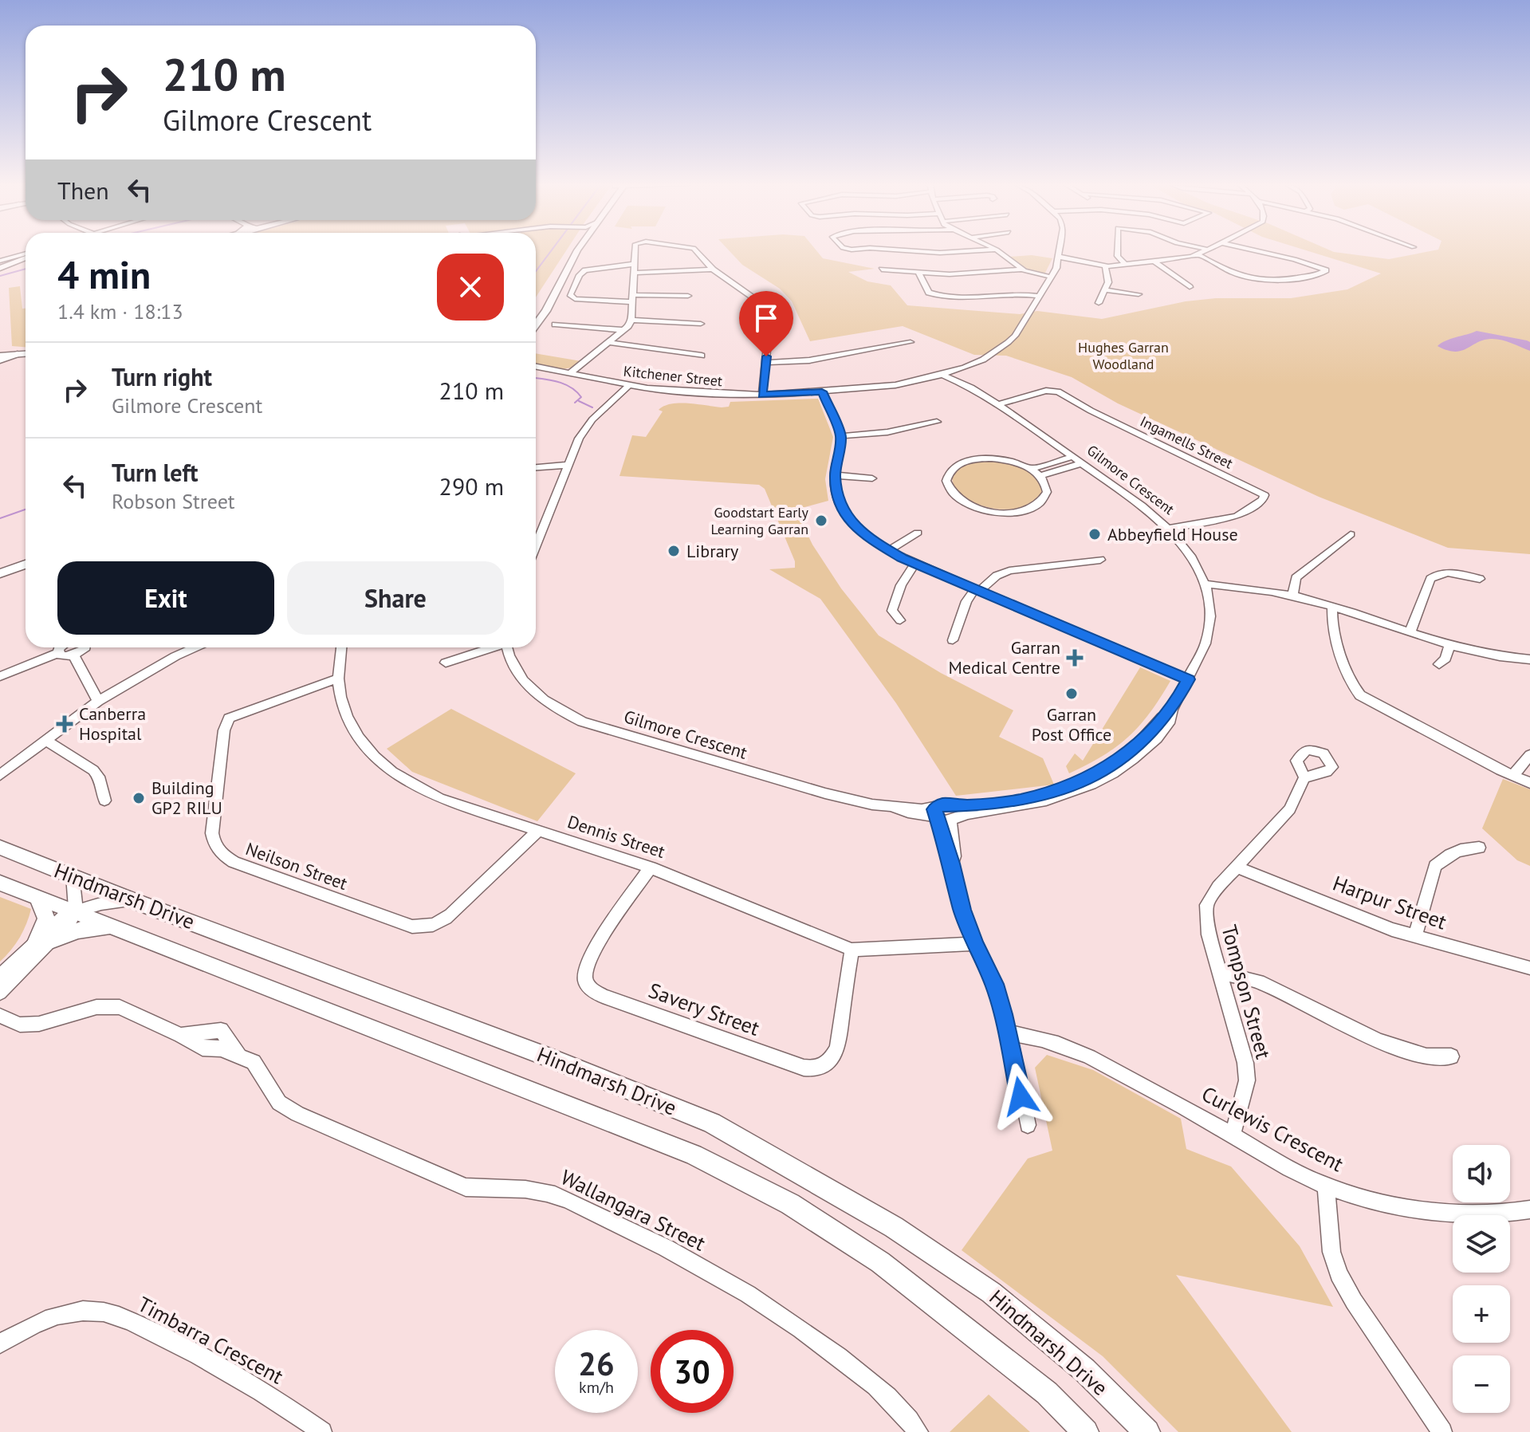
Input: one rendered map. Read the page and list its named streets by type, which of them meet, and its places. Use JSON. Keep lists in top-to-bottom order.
{
  "streets": {
    "main road": ["Hindmarsh Drive"],
    "street": [
      "Kitchener Street",
      "Ingamells Street",
      "Gilmore Crescent",
      "Dennis Street",
      "Neilson Street",
      "Harpur Street",
      "Tompson Street",
      "Savery Street",
      "Curlewis Crescent",
      "Wallangara Street",
      "Timbarra Crescent"
    ]
  },
  "crossings": [
    ["Kitchener Street", "Gilmore Crescent"],
    ["Ingamells Street", "Gilmore Crescent"],
    ["Dennis Street", "Neilson Street"],
    ["Dennis Street", "Savery Street"],
    ["Harpur Street", "Tompson Street"],
    ["Tompson Street", "Curlewis Crescent"]
  ],
  "parks": ["Hughes Garran Woodland"],
  "places": {
    "other": [
      "Goodstart Early Learning Garran",
      "Abbeyfield House",
      "Library",
      "Garran Post Office",
      "Building GP2 RILU"
    ],
    "health": ["Garran Medical Centre", "Canberra Hospital"]
  },
  "page": {
    "turn": ["210 m", "Gilmore Crescent"],
    "then": "Then",
    "heading": ["4 min", "1.4 km · 18:13"],
    "list": [
      {
        "name": "Turn right",
        "note": "Gilmore Crescent",
        "value": "210 m"
      },
      {
        "name": "Turn left",
        "note": "Robson Street",
        "value": "290 m"
      }
    ],
    "buttons": ["Exit", "Share"],
    "map_buttons": ["+", "−"],
    "speed": "26 km/h",
    "limit": "30"
  }
}
